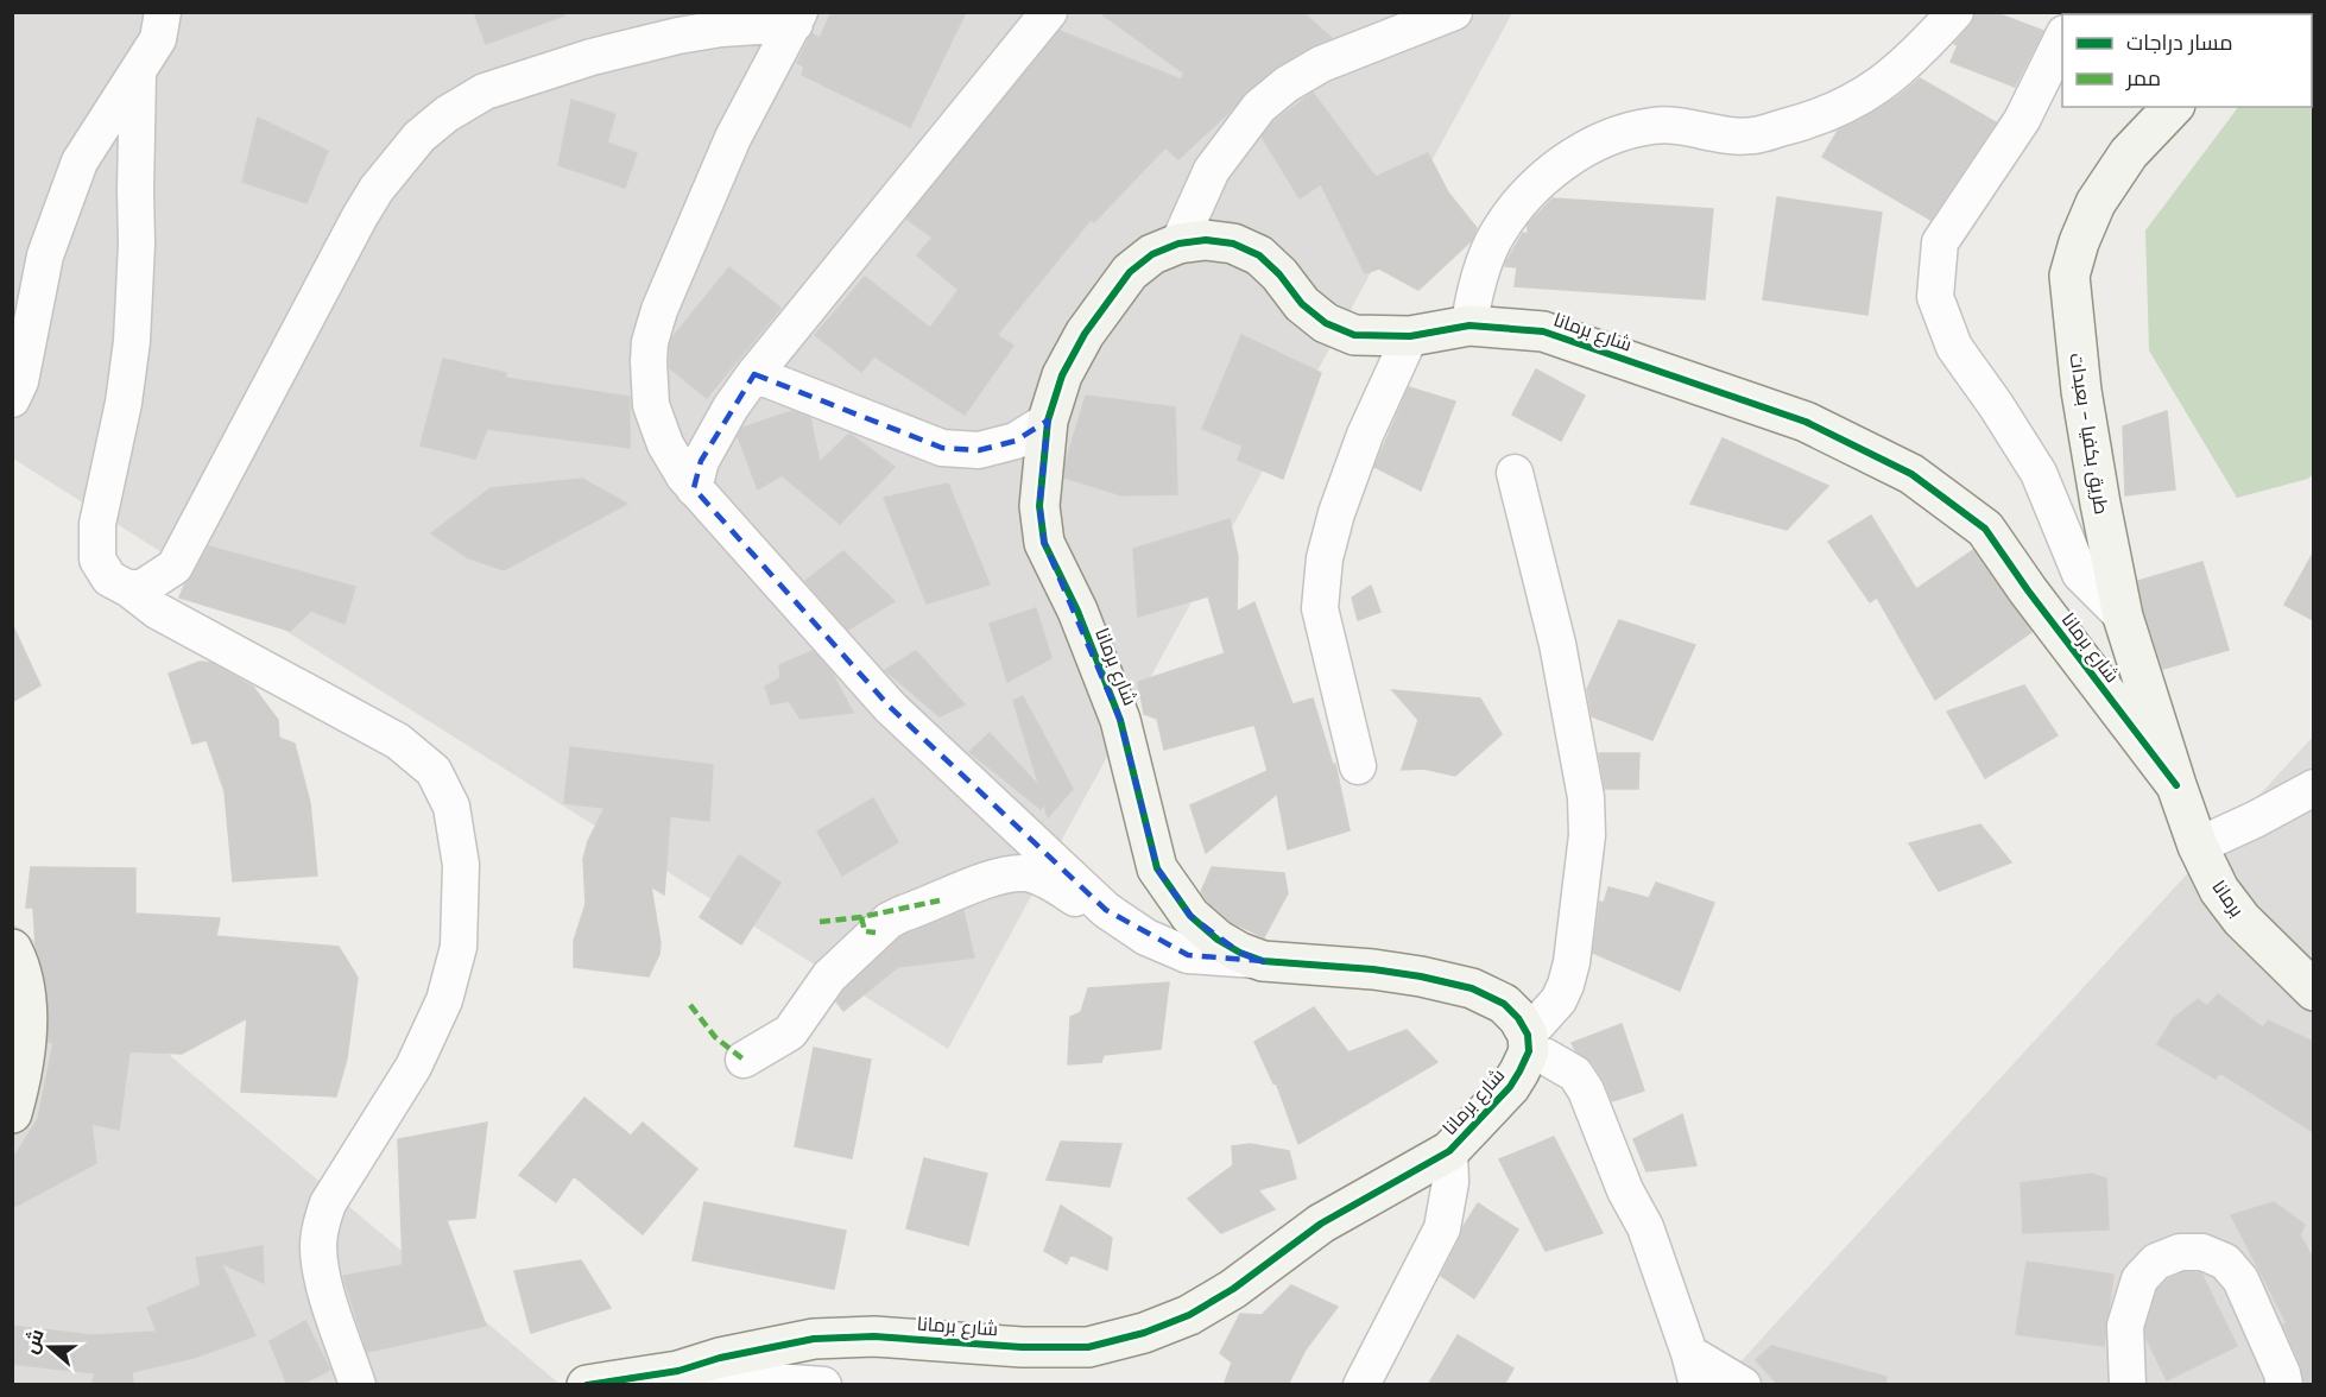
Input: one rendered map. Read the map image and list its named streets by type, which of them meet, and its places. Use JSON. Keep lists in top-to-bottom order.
{
  "streets": {
    "street": ["شارع برمانا", "طريق بكفيا - بعبدات", "برمانا"]
  },
  "crossings": [
    ["شارع برمانا", "طريق بكفيا - بعبدات"],
    ["شارع برمانا", "برمانا"],
    ["طريق بكفيا - بعبدات", "برمانا"]
  ],
  "legend": ["مسار دراجات", "ممر"],
  "north": "left"
}
